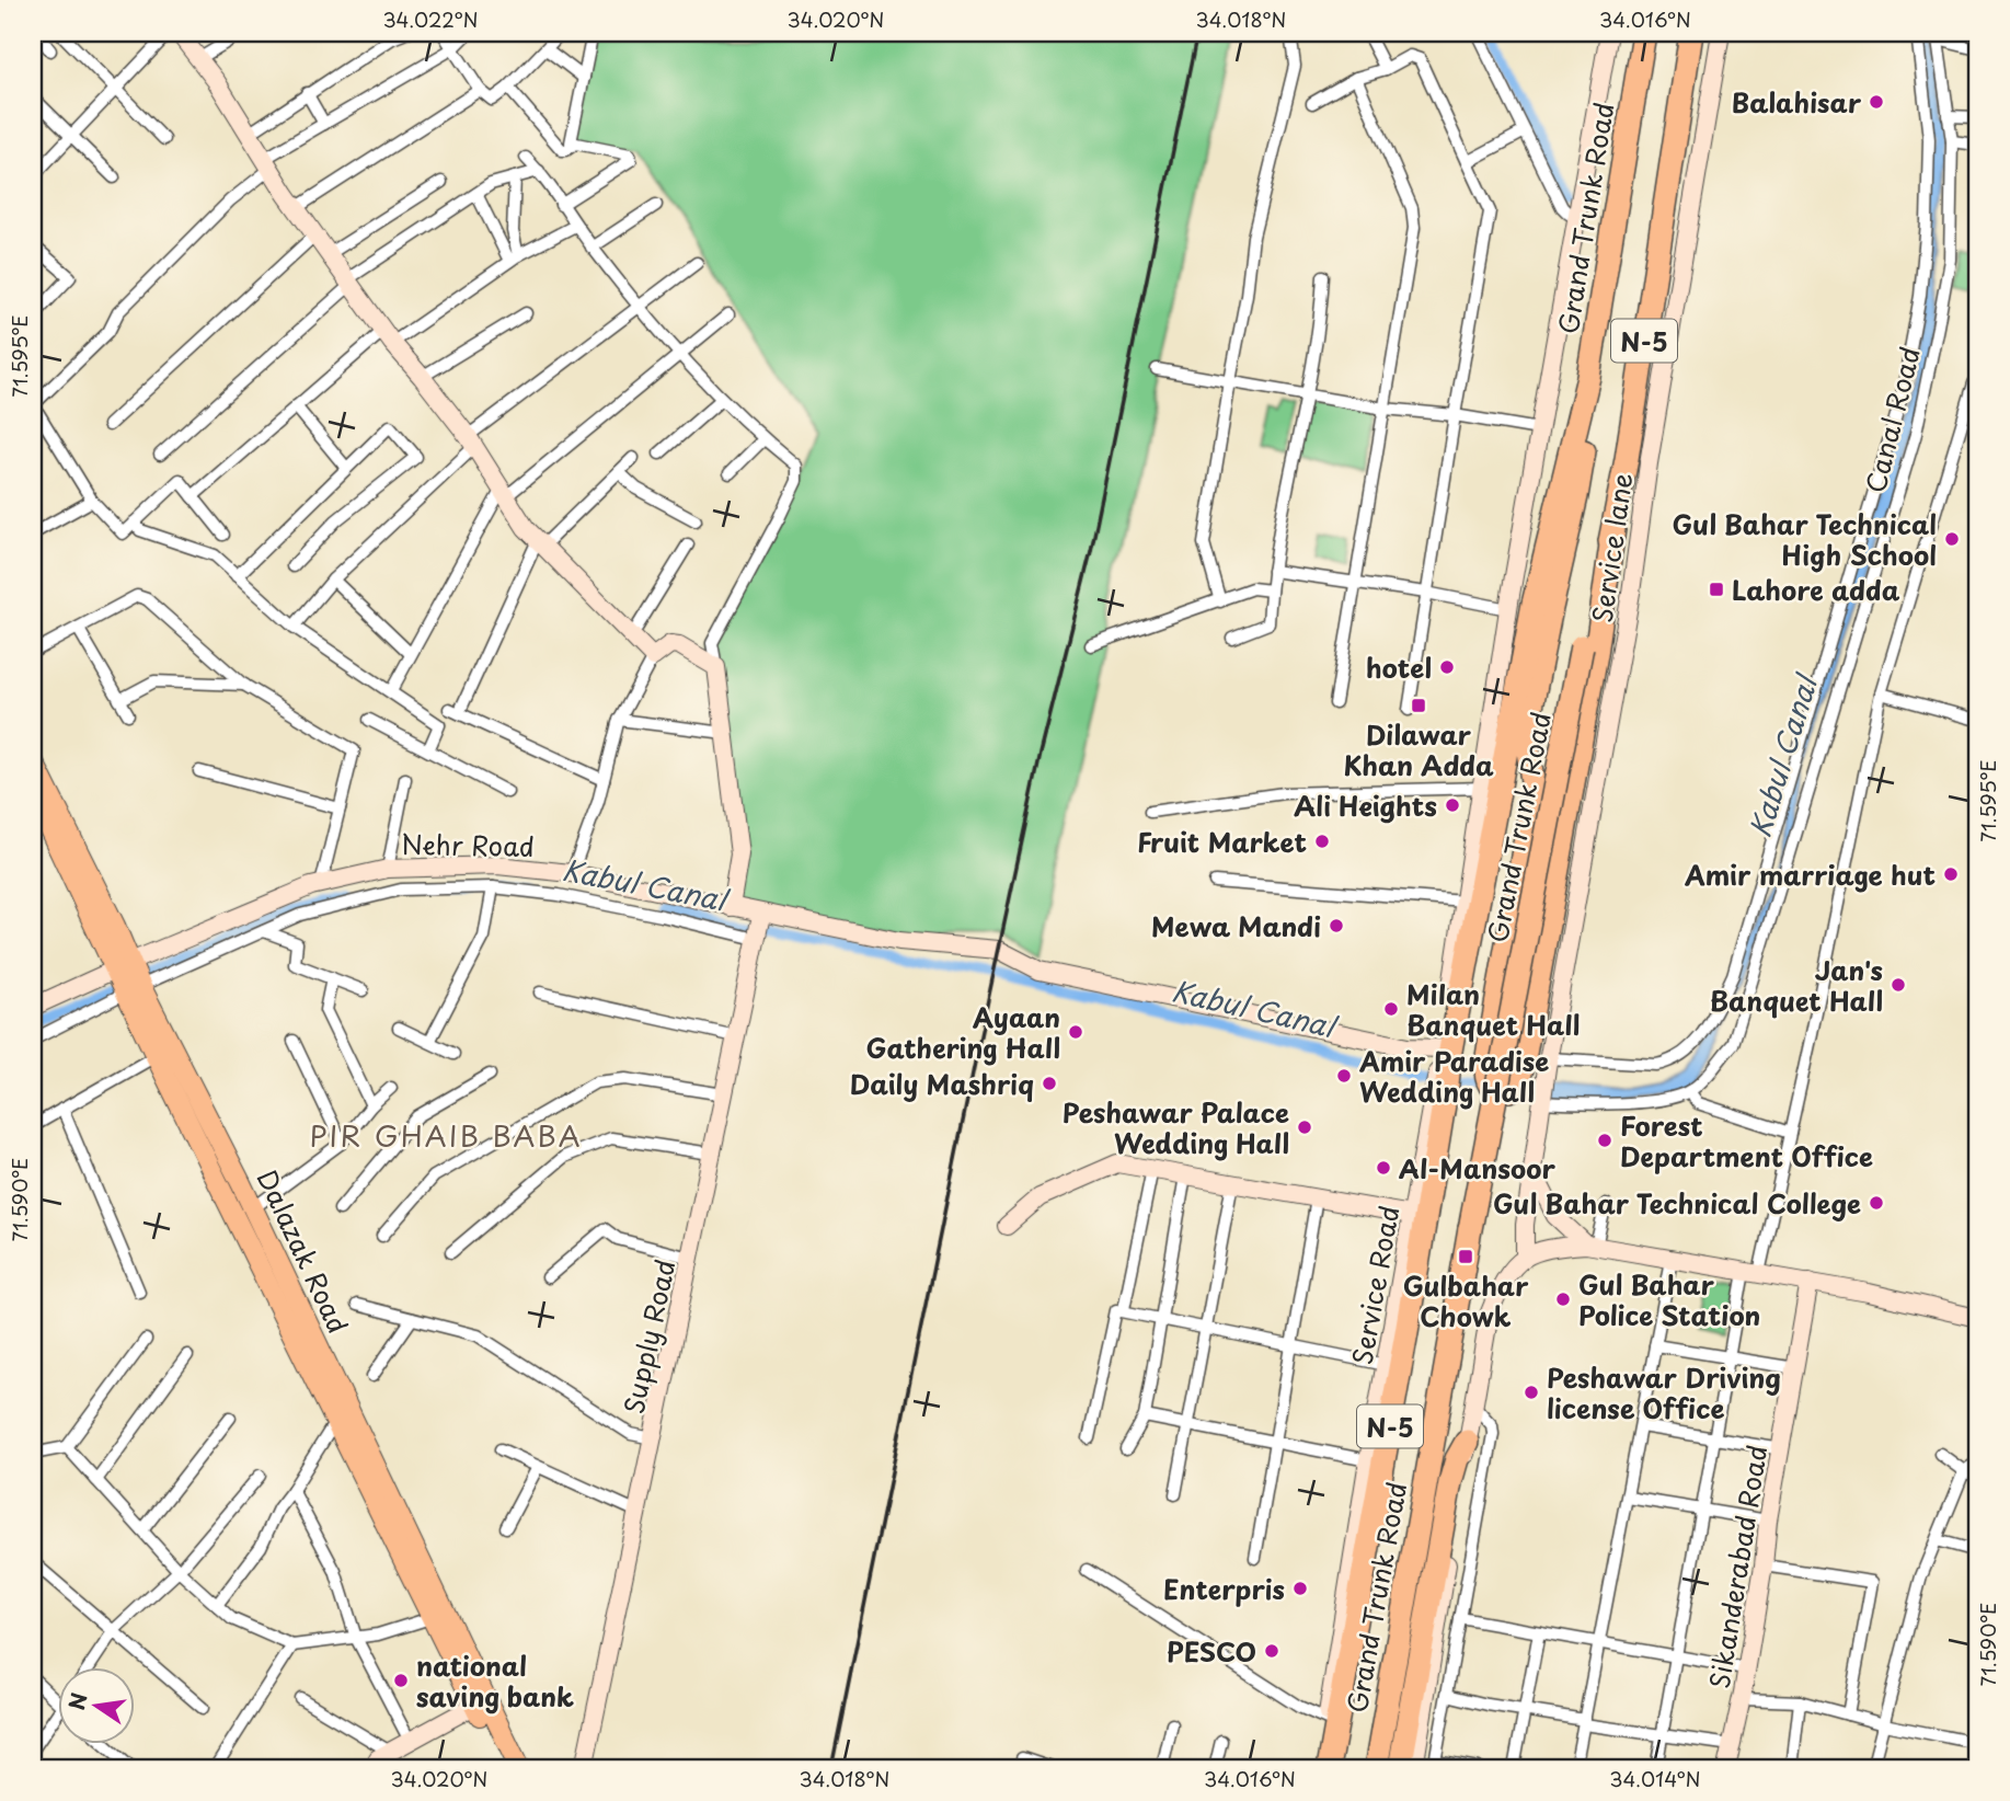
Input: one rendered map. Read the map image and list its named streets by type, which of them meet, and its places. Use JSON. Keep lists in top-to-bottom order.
{
  "streets": {
    "highway": ["Grand Trunk Road", "N-5"],
    "main road": ["Dalazak Road"],
    "street": [
      "Canal Road",
      "Service lane",
      "Nehr Road",
      "Service Road",
      "Supply Road",
      "Sikanderabad Road"
    ]
  },
  "crossings": [
    ["Grand Trunk Road", "Service lane"],
    ["Grand Trunk Road", "Nehr Road"],
    ["Grand Trunk Road", "Service Road"],
    ["Nehr Road", "Dalazak Road"],
    ["Nehr Road", "Supply Road"]
  ],
  "districts": ["PIR GHAIB BABA"],
  "water": ["Kabul Canal"],
  "places": {
    "other": [
      "Balahisar",
      "Gul Bahar Technical High School",
      "hotel",
      "Ali Heights",
      "Fruit Market",
      "Amir marriage hut",
      "Mewa Mandi",
      "Jan's Banquet Hall",
      "Milan Banquet Hall",
      "Ayaan Gathering Hall",
      "Amir Paradise Wedding Hall",
      "Daily Mashriq",
      "Peshawar Palace Wedding Hall",
      "Forest Department Office",
      "Al-Mansoor",
      "Gul Bahar Technical College",
      "Gul Bahar Police Station",
      "Peshawar Driving license Office",
      "Enterpris",
      "PESCO",
      "national saving bank"
    ],
    "transit": ["Lahore adda", "Dilawar Khan Adda", "Gulbahar Chowk"]
  },
  "north": "left",
  "coordinates": [
    "34.022°N",
    "34.020°N",
    "34.018°N",
    "34.016°N",
    "71.595°E",
    "71.590°E",
    "34.014°N"
  ]
}
